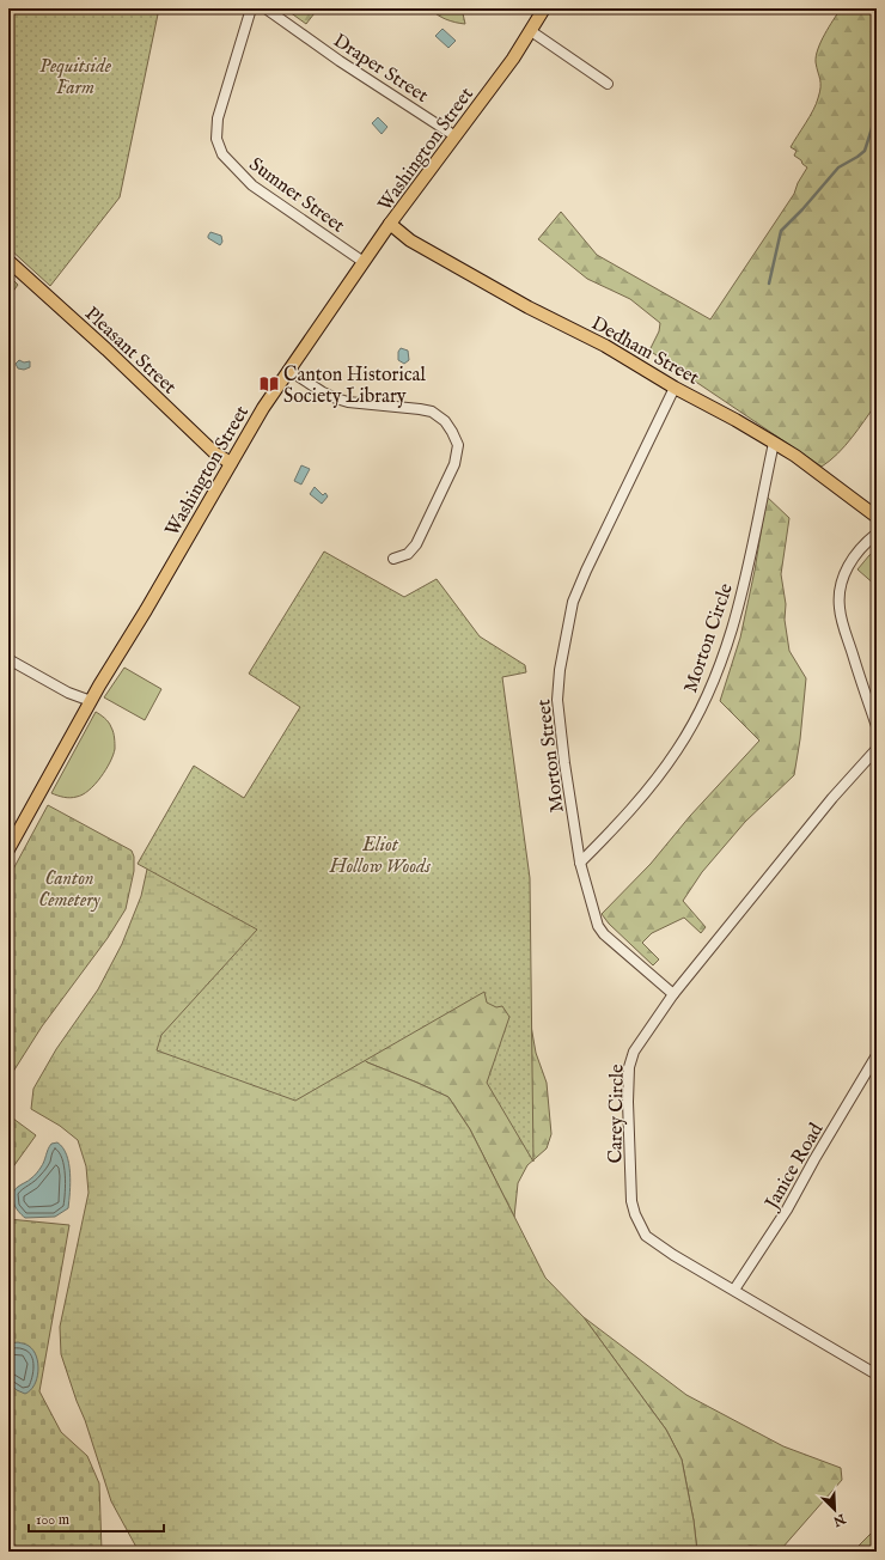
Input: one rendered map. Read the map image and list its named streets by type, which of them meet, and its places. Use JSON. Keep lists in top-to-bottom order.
{
  "streets": {
    "main road": ["Washington Street", "Pleasant Street", "Dedham Street"],
    "street": [
      "Draper Street",
      "Sumner Street",
      "Morton Circle",
      "Morton Street",
      "Carey Circle",
      "Janice Road"
    ]
  },
  "crossings": [
    ["Draper Street", "Washington Street"],
    ["Washington Street", "Sumner Street"],
    ["Washington Street", "Pleasant Street"],
    ["Washington Street", "Dedham Street"],
    ["Dedham Street", "Morton Circle"],
    ["Dedham Street", "Morton Street"],
    ["Morton Circle", "Morton Street"],
    ["Morton Street", "Carey Circle"],
    ["Carey Circle", "Janice Road"]
  ],
  "parks": ["Pequitside Farm", "Eliot Hollow Woods", "Canton Cemetery"],
  "places": {
    "library": ["Canton Historical Society Library"]
  },
  "scale_bar": "100 m",
  "north": "bottom right"
}
